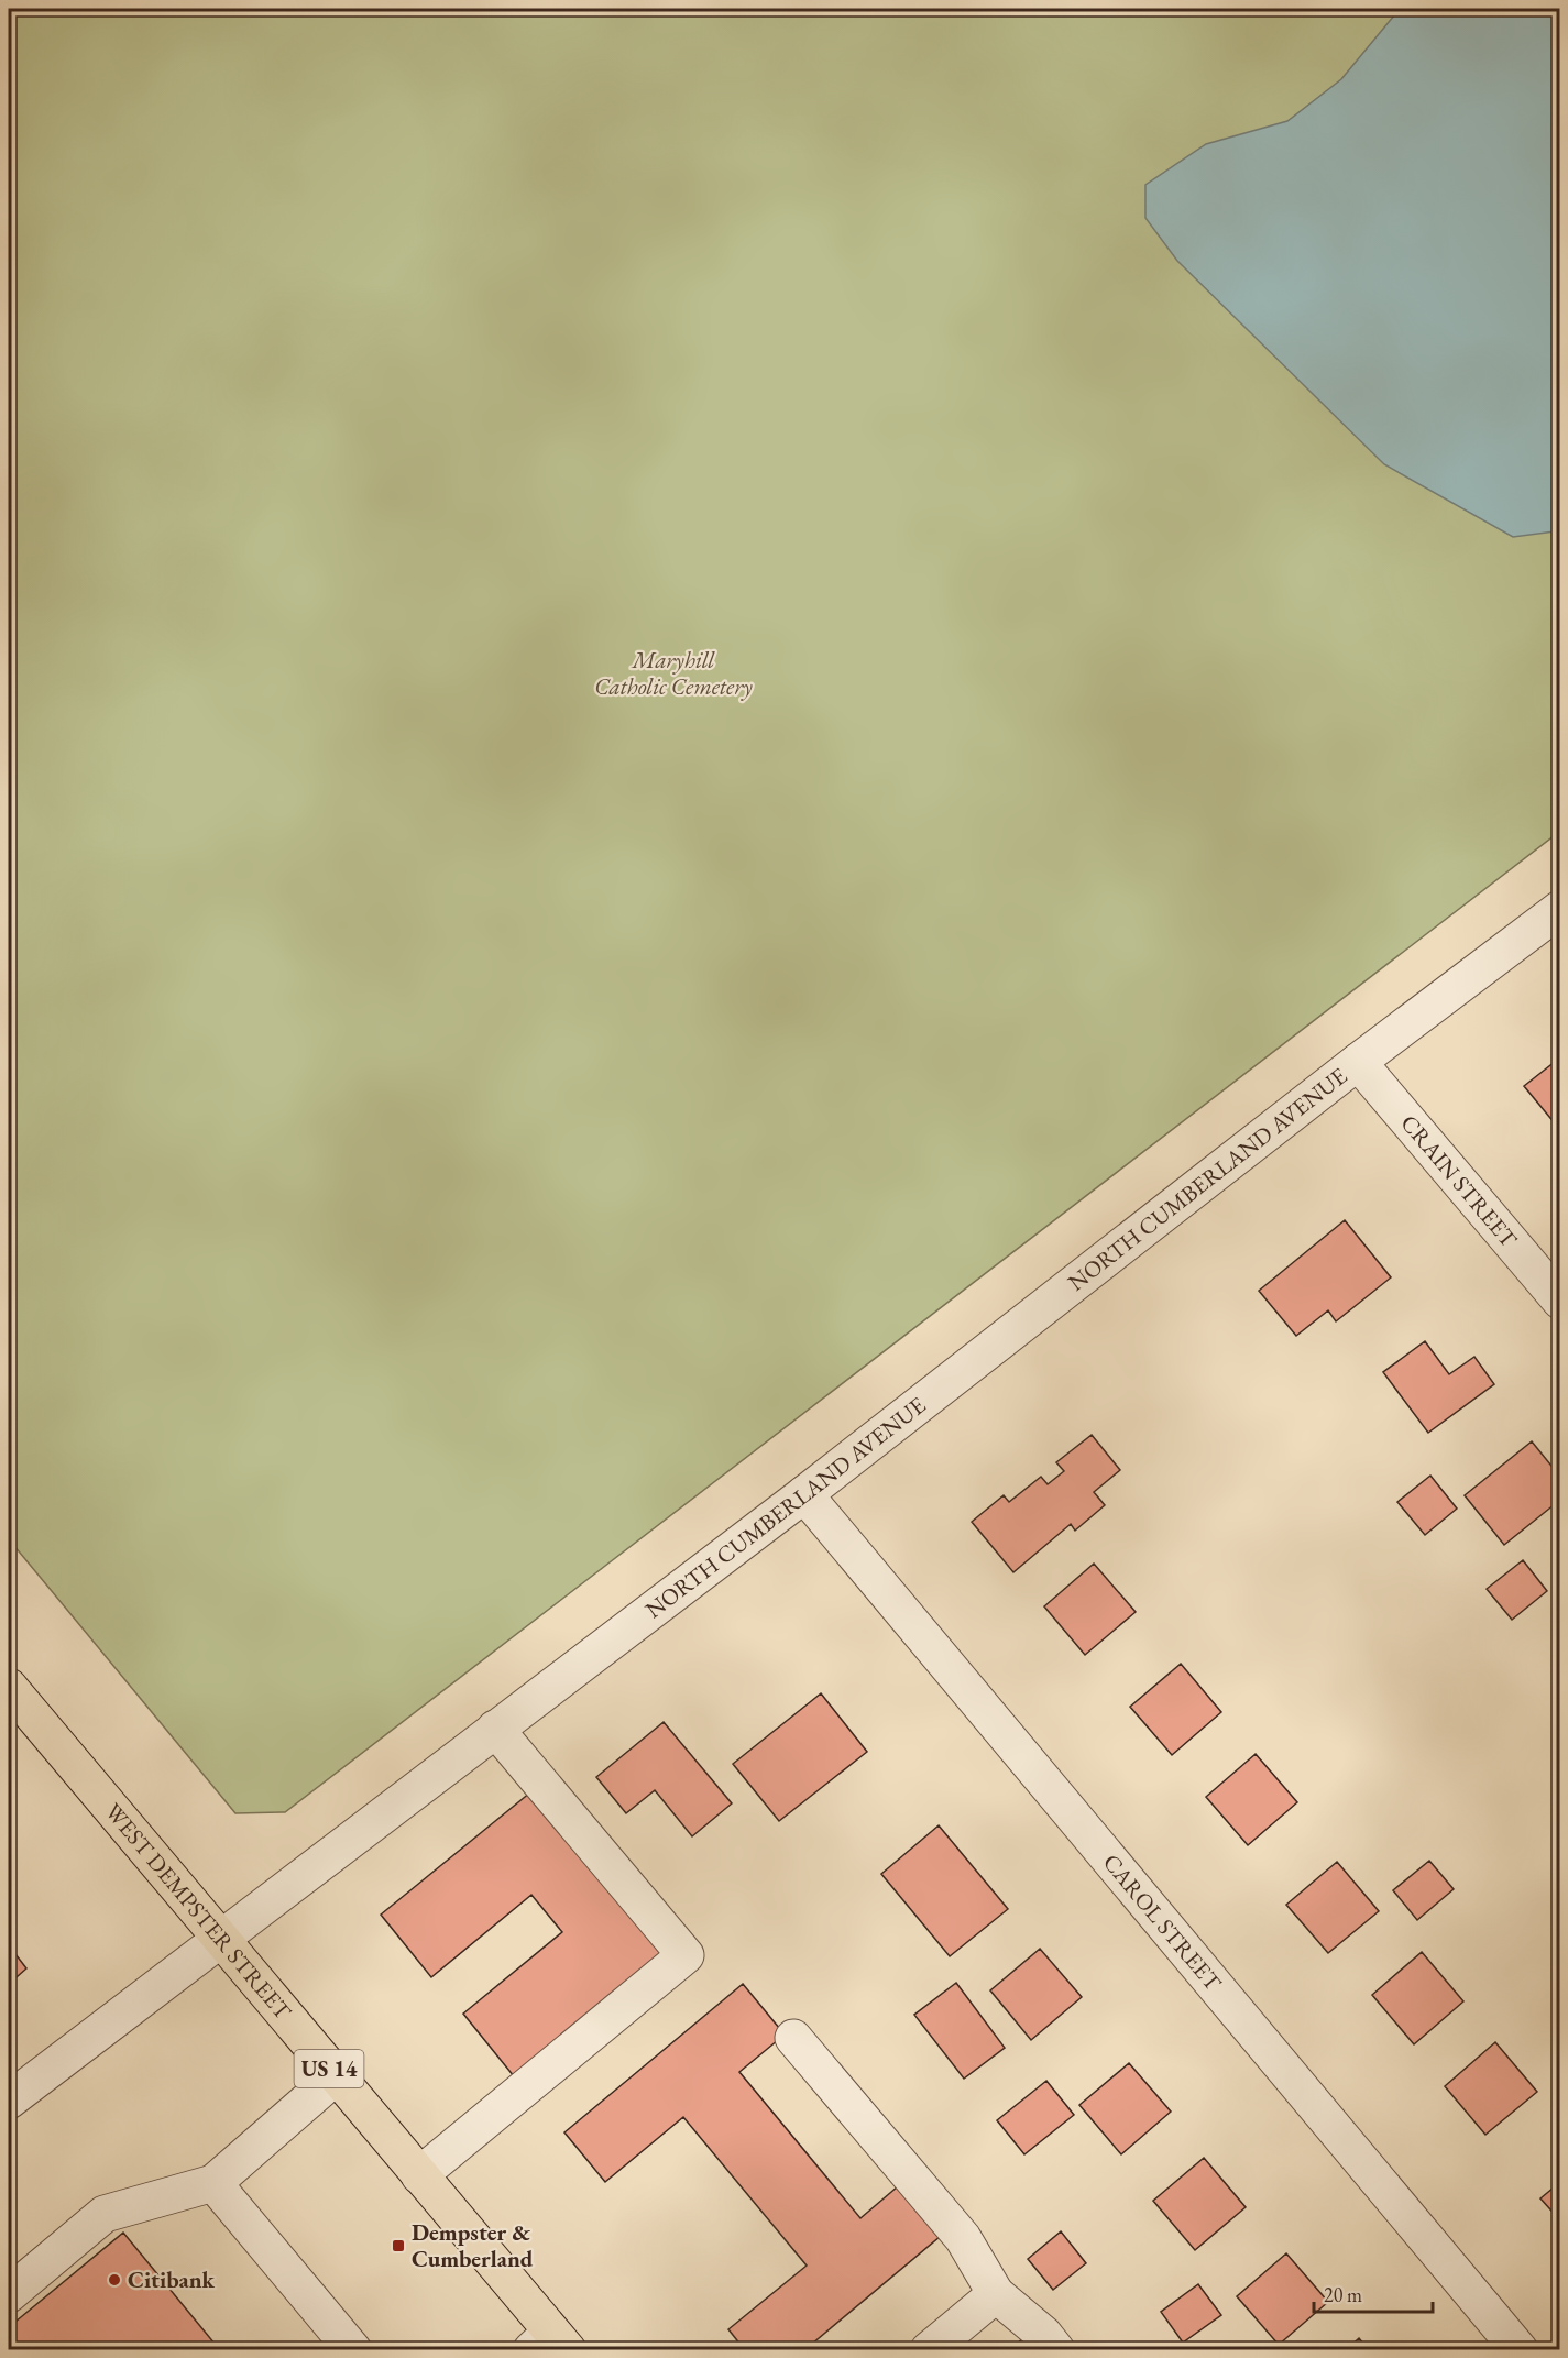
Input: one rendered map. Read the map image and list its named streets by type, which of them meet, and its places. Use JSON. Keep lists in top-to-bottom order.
{
  "streets": {
    "main road": ["WEST DEMPSTER STREET", "US 14"],
    "street": ["NORTH CUMBERLAND AVENUE", "CRAIN STREET", "CAROL STREET"]
  },
  "crossings": [
    ["NORTH CUMBERLAND AVENUE", "CRAIN STREET"],
    ["NORTH CUMBERLAND AVENUE", "WEST DEMPSTER STREET"],
    ["NORTH CUMBERLAND AVENUE", "CAROL STREET"]
  ],
  "parks": ["Maryhill Catholic Cemetery"],
  "places": {
    "transit": ["Dempster & Cumberland"],
    "other": ["Citibank"]
  },
  "scale_bar": "20 m"
}
